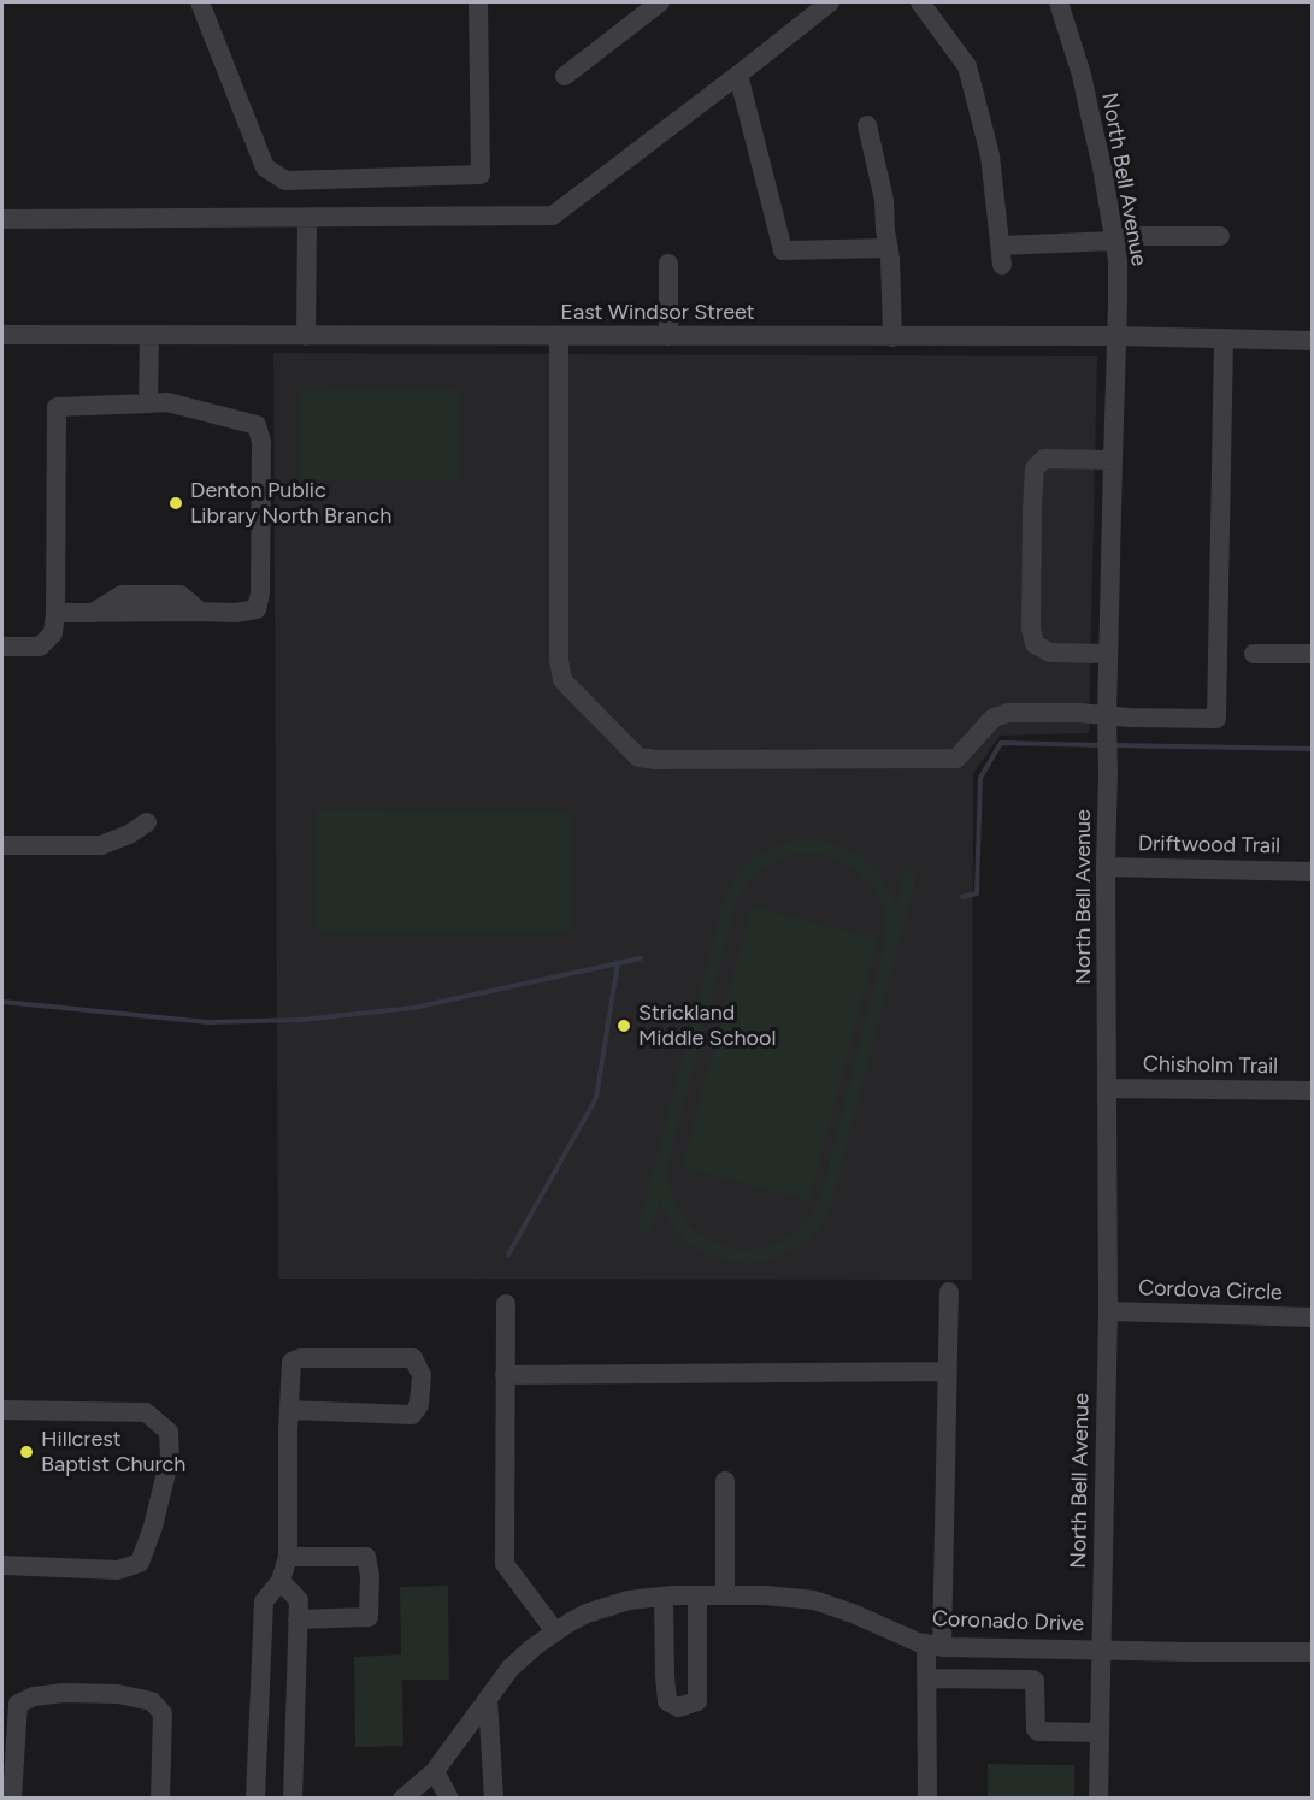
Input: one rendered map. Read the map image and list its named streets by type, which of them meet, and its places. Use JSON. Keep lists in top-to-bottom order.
{
  "streets": {
    "street": [
      "North Bell Avenue",
      "East Windsor Street",
      "Driftwood Trail",
      "Chisholm Trail",
      "Cordova Circle",
      "Coronado Drive"
    ]
  },
  "crossings": [
    ["North Bell Avenue", "East Windsor Street"],
    ["North Bell Avenue", "Driftwood Trail"],
    ["North Bell Avenue", "Chisholm Trail"],
    ["North Bell Avenue", "Cordova Circle"],
    ["North Bell Avenue", "Coronado Drive"]
  ],
  "places": ["Denton Public Library North Branch", "Strickland Middle School", "Hillcrest Baptist Church"]
}
